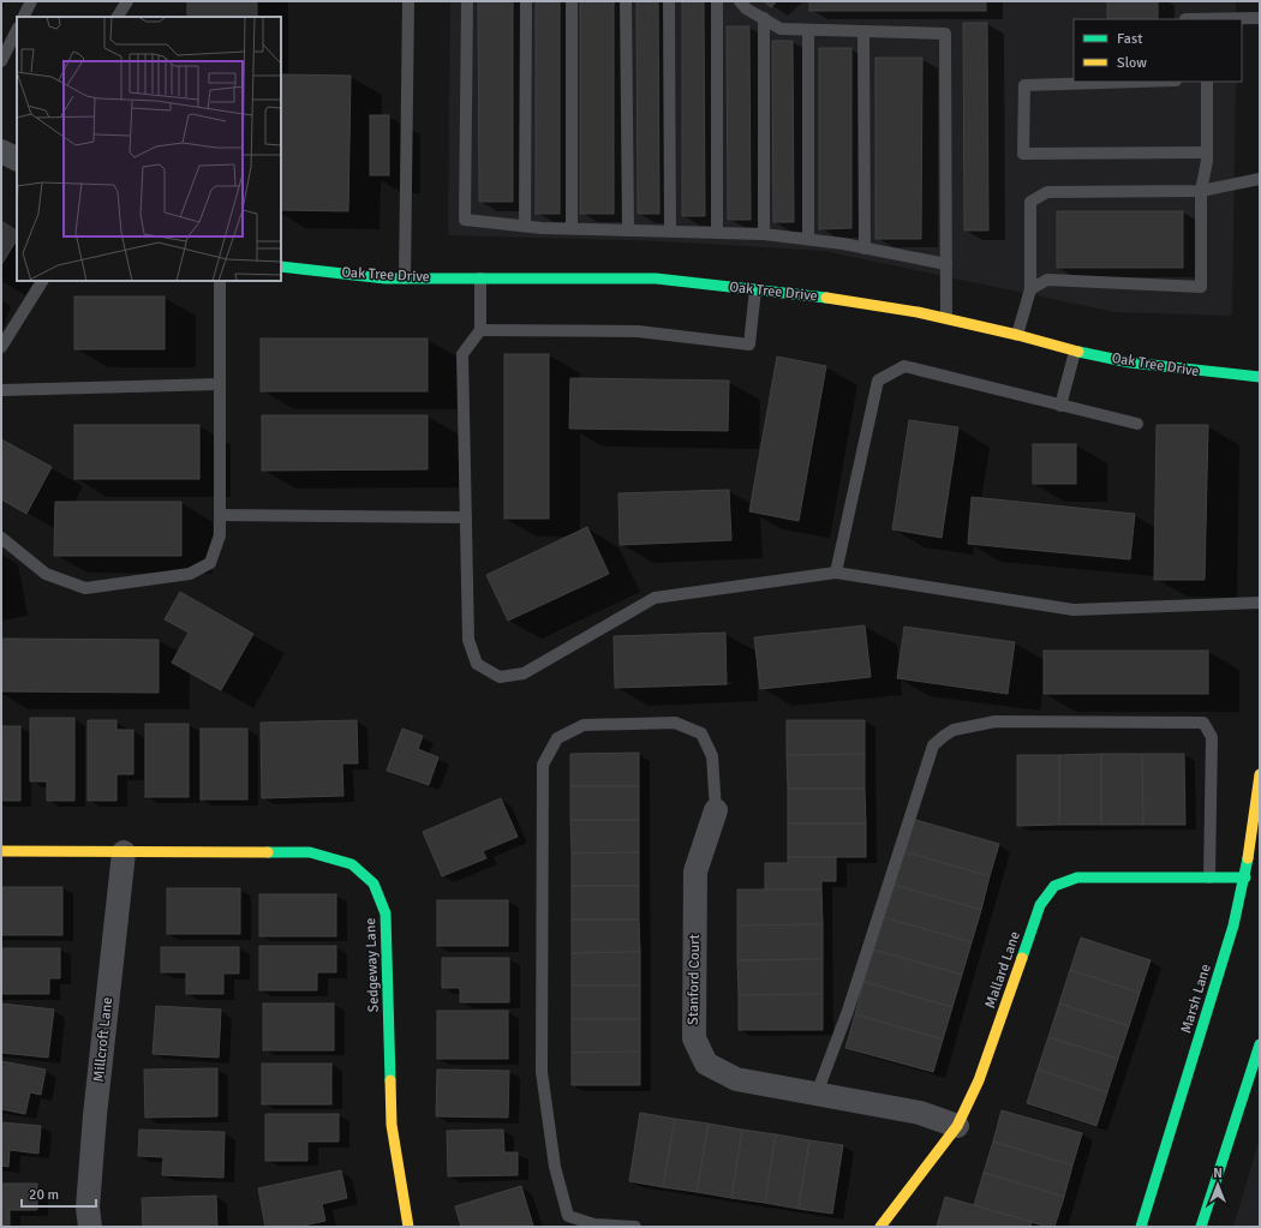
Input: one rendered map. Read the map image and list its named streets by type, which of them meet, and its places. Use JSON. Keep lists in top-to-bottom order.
{
  "streets": {
    "street": [
      "Oak Tree Drive",
      "Sedgeway Lane",
      "Mallard Lane",
      "Stanford Court",
      "Marsh Lane",
      "Millcroft Lane"
    ]
  },
  "crossings": [
    ["Sedgeway Lane", "Millcroft Lane"],
    ["Mallard Lane", "Stanford Court"],
    ["Mallard Lane", "Marsh Lane"]
  ],
  "legend": ["Fast", "Slow"],
  "scale_bar": "20 m",
  "north": "top"
}
